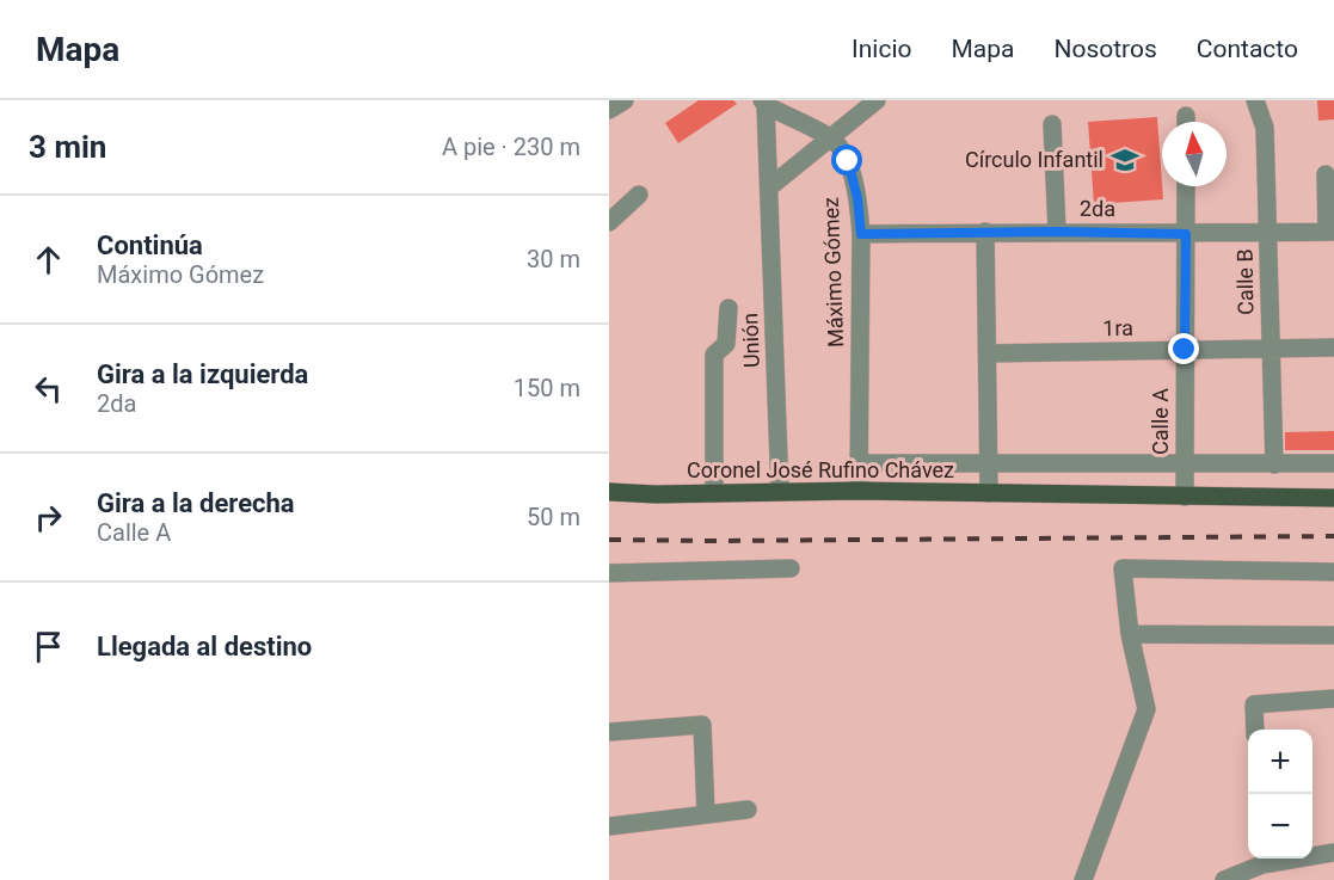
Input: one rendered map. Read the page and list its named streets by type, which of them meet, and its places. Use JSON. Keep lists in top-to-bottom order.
{
  "streets": {
    "main road": ["Coronel José Rufino Chávez"],
    "street": [
      "2da",
      "Máximo Gómez",
      "Calle B",
      "1ra",
      "Unión",
      "Calle A"
    ]
  },
  "crossings": [
    ["2da", "Máximo Gómez"],
    ["2da", "Calle B"],
    ["2da", "Calle A"],
    ["Máximo Gómez", "Coronel José Rufino Chávez"],
    ["Calle B", "1ra"],
    ["1ra", "Calle A"],
    ["Unión", "Coronel José Rufino Chávez"],
    ["Calle A", "Coronel José Rufino Chávez"]
  ],
  "places": {
    "school or university": ["Círculo Infantil"]
  },
  "north": "top",
  "page": {
    "header": "Mapa",
    "nav": [
      "Inicio",
      "Mapa",
      "Nosotros",
      "Contacto"
    ],
    "heading": ["3 min", "A pie · 230 m"],
    "list": [
      ["Continúa", "Máximo Gómez", "30 m"],
      ["Gira a la izquierda", "2da", "150 m"],
      ["Gira a la derecha", "Calle A", "50 m"],
      "Llegada al destino"
    ],
    "map_buttons": ["+", "−"]
  }
}
